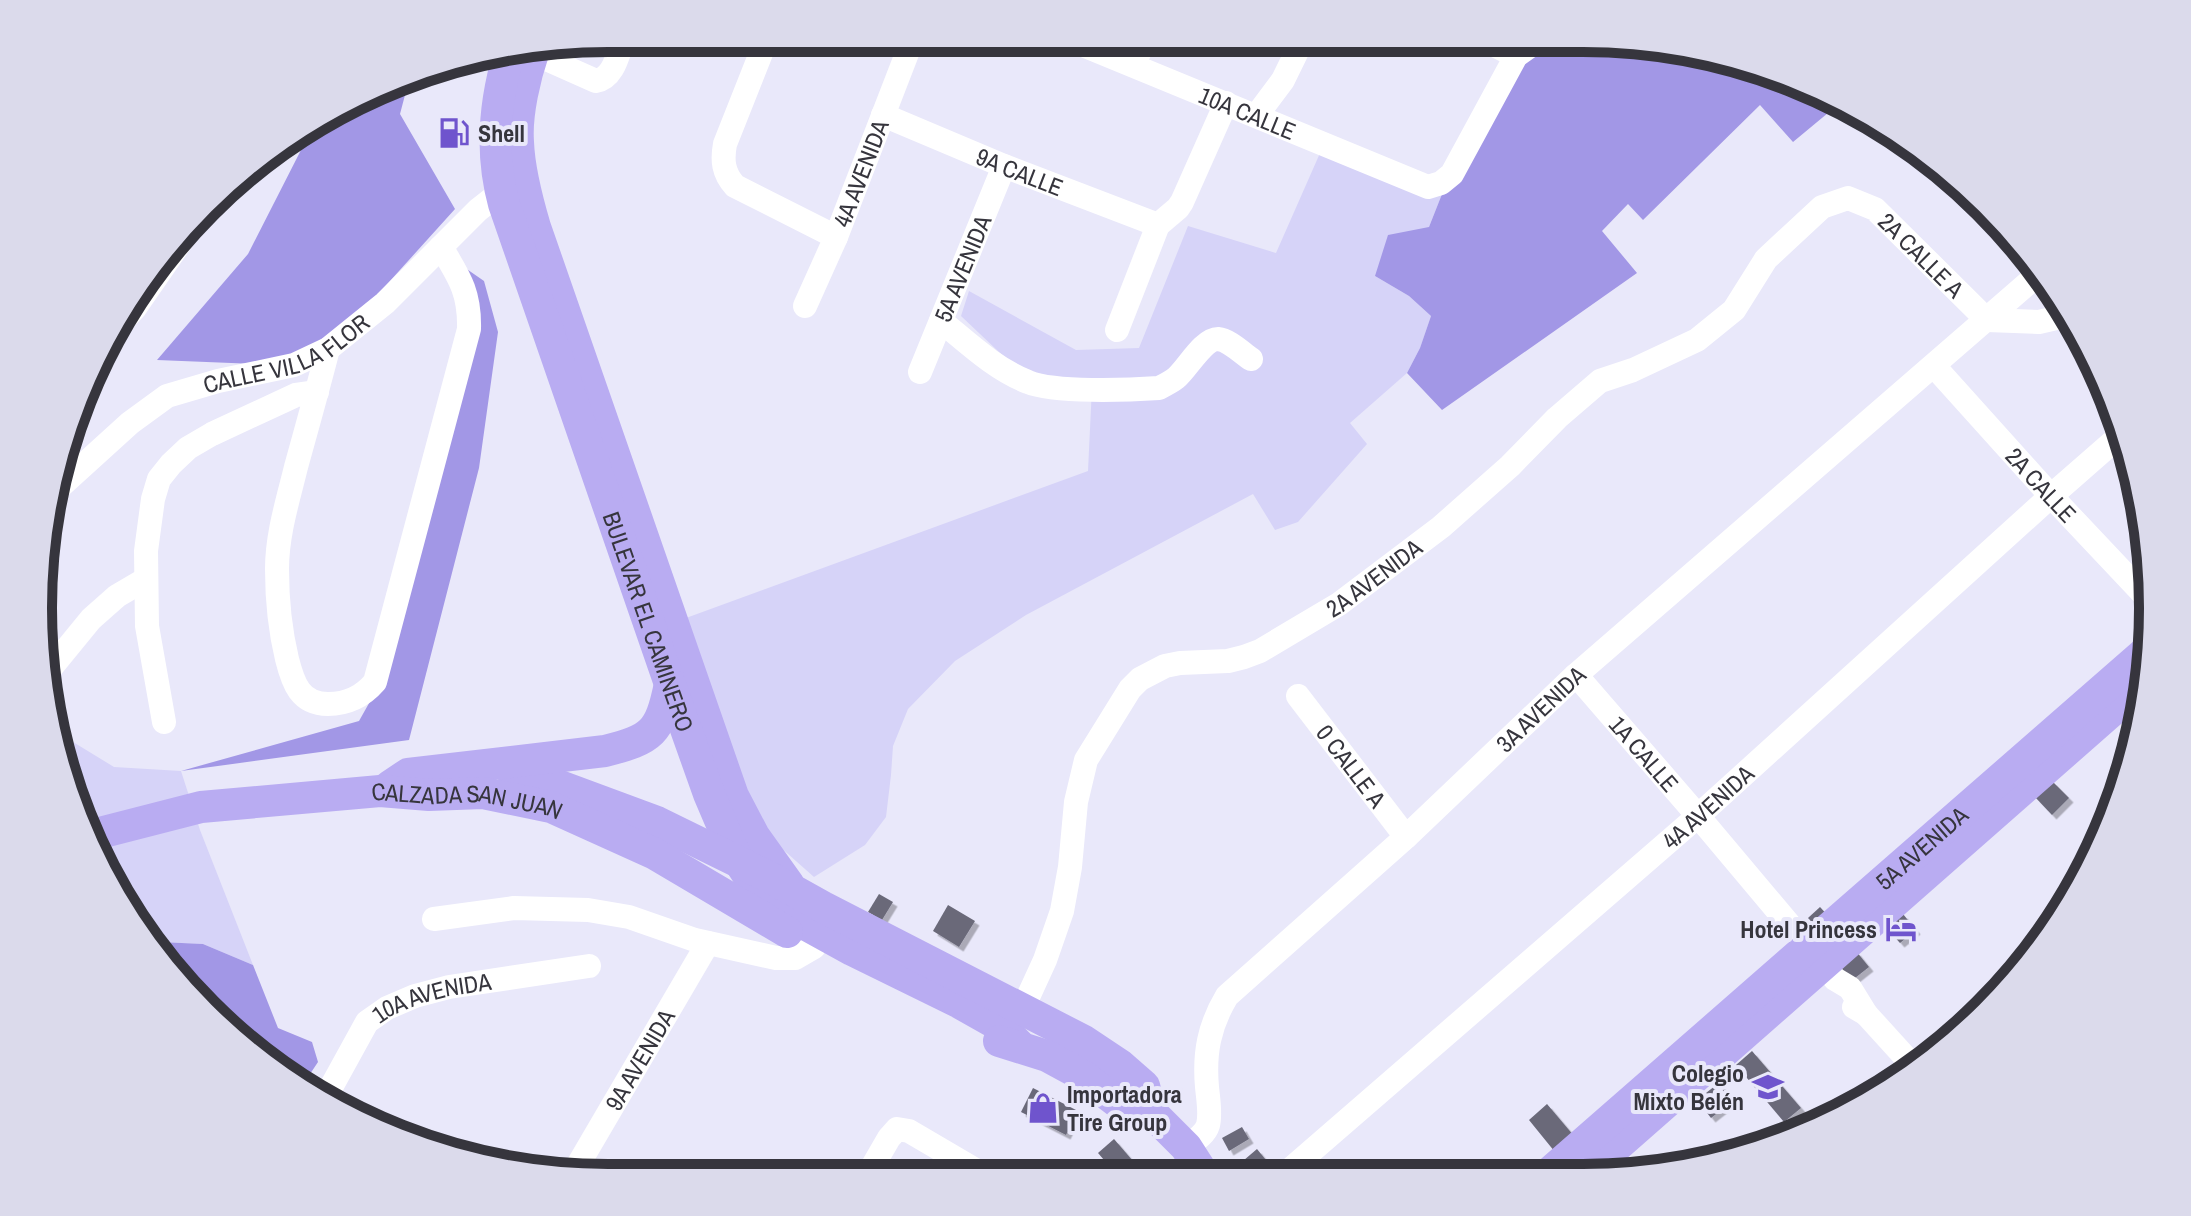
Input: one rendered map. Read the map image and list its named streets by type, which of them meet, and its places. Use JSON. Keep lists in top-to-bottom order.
{
  "streets": {
    "main road": ["5A AVENIDA", "BULEVAR EL CAMINERO", "CALZADA SAN JUAN"],
    "street": [
      "10A CALLE",
      "9A CALLE",
      "4A AVENIDA",
      "2A CALLE A",
      "CALLE VILLA FLOR",
      "2A CALLE",
      "2A AVENIDA",
      "3A AVENIDA",
      "1A CALLE",
      "0 CALLE A",
      "10A AVENIDA",
      "9A AVENIDA"
    ]
  },
  "crossings": [
    ["9A CALLE", "4A AVENIDA"],
    ["9A CALLE", "5A AVENIDA"],
    ["4A AVENIDA", "2A CALLE"],
    ["4A AVENIDA", "1A CALLE"],
    ["2A CALLE A", "2A AVENIDA"],
    ["2A CALLE A", "3A AVENIDA"],
    ["5A AVENIDA", "1A CALLE"],
    ["CALLE VILLA FLOR", "BULEVAR EL CAMINERO"],
    ["2A CALLE", "3A AVENIDA"],
    ["2A AVENIDA", "CALZADA SAN JUAN"],
    ["BULEVAR EL CAMINERO", "CALZADA SAN JUAN"],
    ["3A AVENIDA", "1A CALLE"],
    ["3A AVENIDA", "0 CALLE A"],
    ["3A AVENIDA", "CALZADA SAN JUAN"]
  ],
  "places": {
    "fuel station": ["Shell"],
    "hotel": ["Hotel Princess"],
    "school or university": ["Colegio Mixto Belén"],
    "shop": ["Importadora Tire Group"]
  }
}
